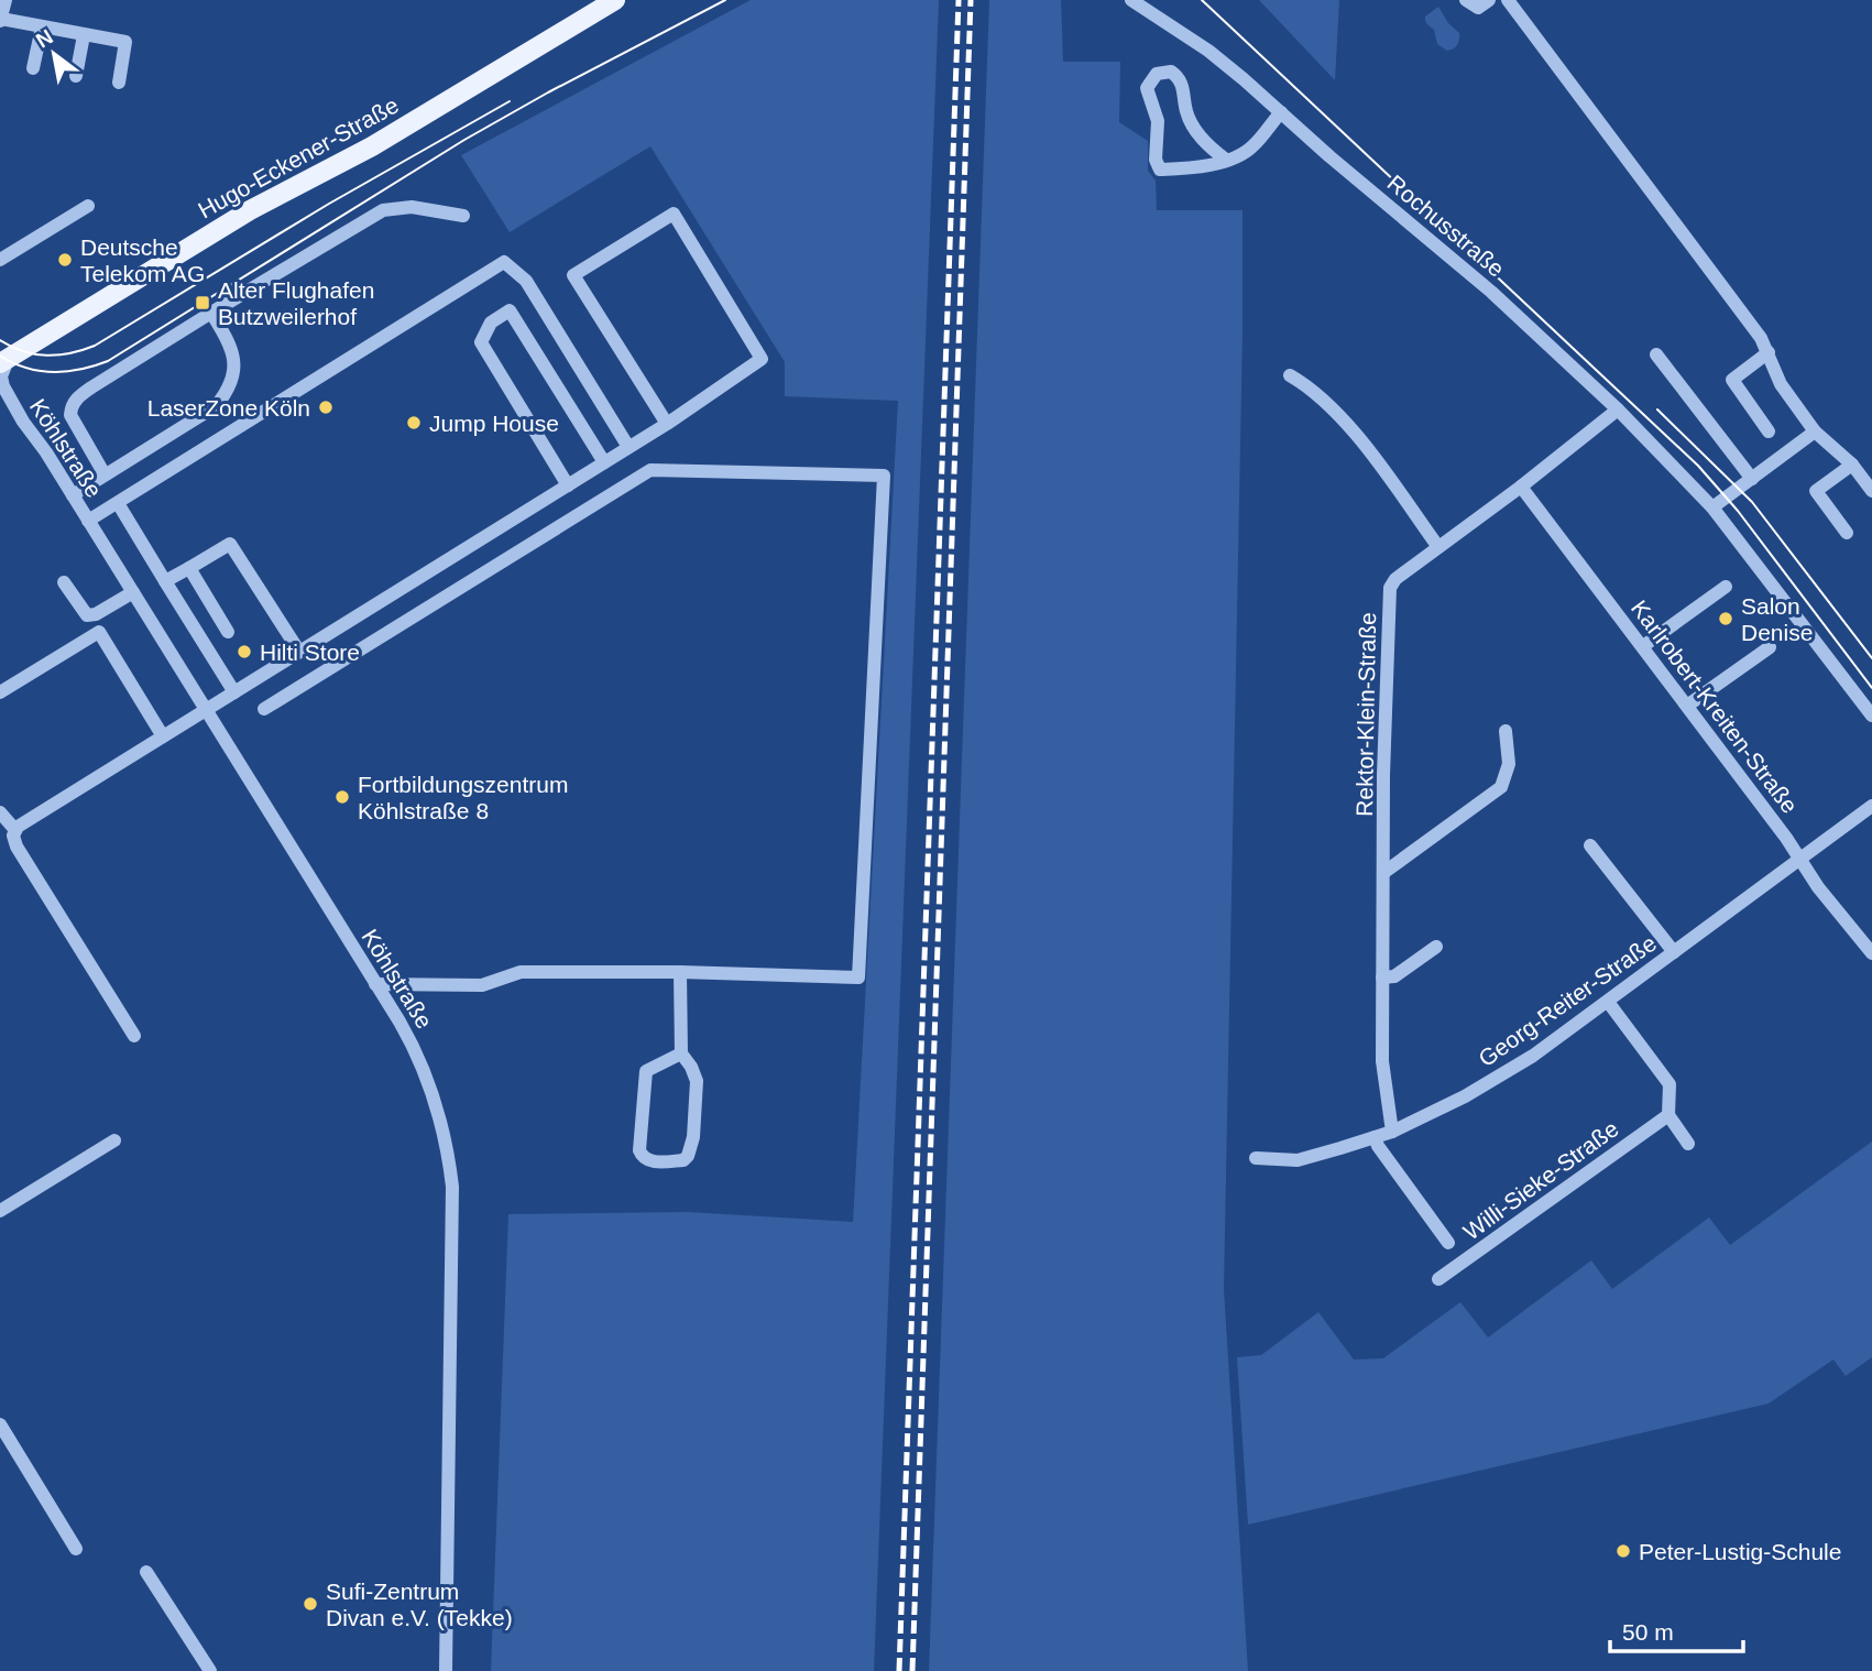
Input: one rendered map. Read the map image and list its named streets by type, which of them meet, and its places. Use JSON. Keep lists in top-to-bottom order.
{
  "streets": {
    "main road": ["Hugo-Eckener-Straße"],
    "street": [
      "Rochusstraße",
      "Köhlstraße",
      "Karlrobert-Kreiten-Straße",
      "Rektor-Klein-Straße",
      "Georg-Reiter-Straße",
      "Willi-Sieke-Straße"
    ]
  },
  "crossings": [
    ["Hugo-Eckener-Straße", "Köhlstraße"],
    ["Rochusstraße", "Rektor-Klein-Straße"],
    ["Karlrobert-Kreiten-Straße", "Rektor-Klein-Straße"],
    ["Karlrobert-Kreiten-Straße", "Georg-Reiter-Straße"],
    ["Rektor-Klein-Straße", "Georg-Reiter-Straße"]
  ],
  "places": {
    "other": [
      "Deutsche Telekom AG",
      "LaserZone Köln",
      "Jump House",
      "Salon Denise",
      "Hilti Store",
      "Fortbildungszentrum Köhlstraße 8",
      "Peter-Lustig-Schule",
      "Sufi-Zentrum Divan e.V. (Tekke)"
    ],
    "transit": ["Alter Flughafen Butzweilerhof"]
  },
  "scale_bar": "50 m",
  "north": "top left"
}
